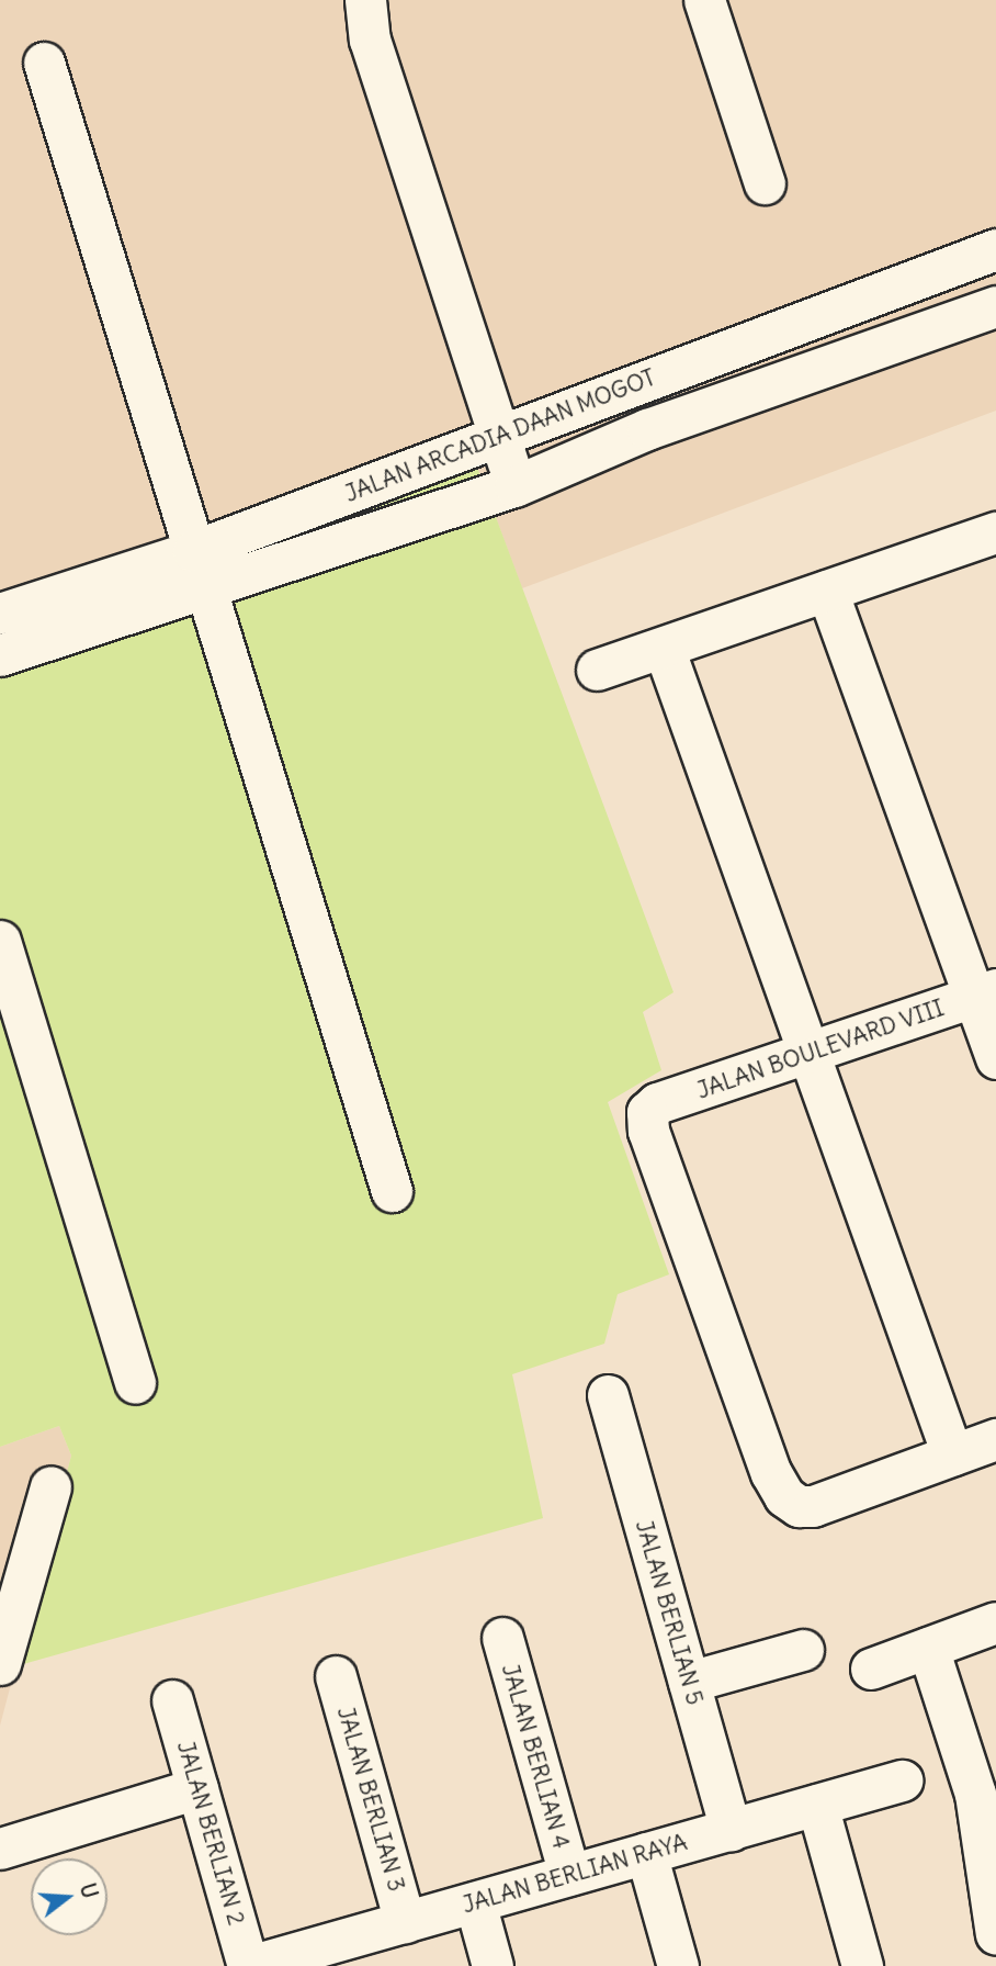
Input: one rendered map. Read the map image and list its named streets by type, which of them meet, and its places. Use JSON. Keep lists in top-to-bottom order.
{
  "streets": {
    "street": [
      "JALAN ARCADIA DAAN MOGOT",
      "JALAN BOULEVARD VIII",
      "JALAN BERLIAN 5",
      "JALAN BERLIAN 4",
      "JALAN BERLIAN 3",
      "JALAN BERLIAN 2",
      "JALAN BERLIAN RAYA"
    ]
  },
  "crossings": [
    ["JALAN BERLIAN 5", "JALAN BERLIAN RAYA"],
    ["JALAN BERLIAN 4", "JALAN BERLIAN RAYA"],
    ["JALAN BERLIAN 3", "JALAN BERLIAN RAYA"],
    ["JALAN BERLIAN 2", "JALAN BERLIAN RAYA"]
  ],
  "north": "right"
}
